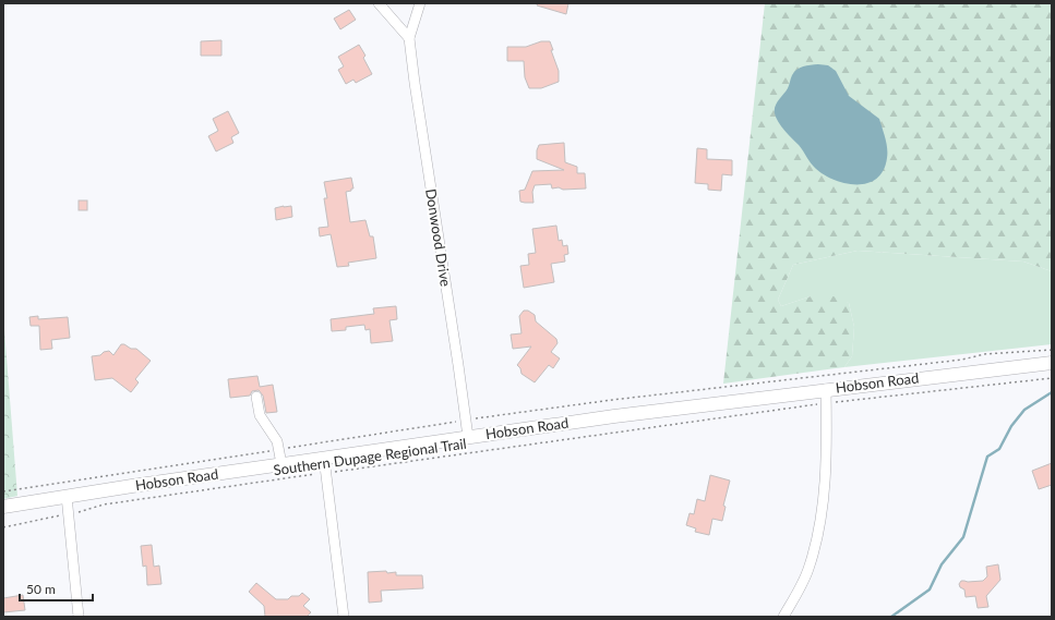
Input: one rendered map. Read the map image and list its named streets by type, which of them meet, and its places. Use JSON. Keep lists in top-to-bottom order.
{
  "streets": {
    "main road": ["Hobson Road"],
    "street": ["Donwood Drive"],
    "path": ["Southern Dupage Regional Trail"]
  },
  "crossings": [
    ["Donwood Drive", "Hobson Road"]
  ],
  "scale_bar": "50 m"
}
